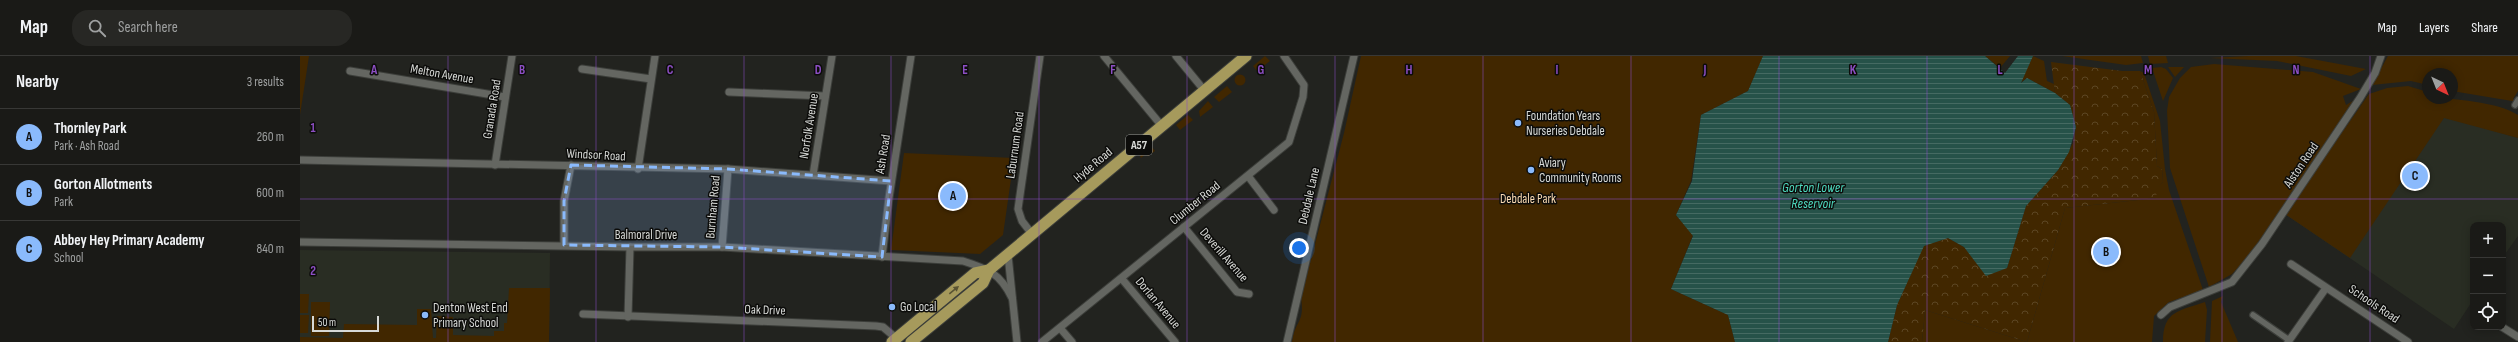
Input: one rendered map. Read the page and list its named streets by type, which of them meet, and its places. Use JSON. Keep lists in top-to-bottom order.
{
  "streets": {
    "highway": ["A57", "Hyde Road"],
    "street": [
      "Melton Avenue",
      "Granada Road",
      "Norfolk Avenue",
      "Laburnum Road",
      "Ash Road",
      "Windsor Road",
      "Alston Road",
      "Debdale Lane",
      "Clumber Road",
      "Burnham Road",
      "Balmoral Drive",
      "Deverill Avenue",
      "Dorlan Avenue",
      "Schools Road",
      "Oak Drive"
    ]
  },
  "crossings": [
    ["Melton Avenue", "Granada Road"],
    ["Granada Road", "Windsor Road"],
    ["Norfolk Avenue", "Windsor Road"],
    ["Laburnum Road", "A57"],
    ["Laburnum Road", "Hyde Road"],
    ["A57", "Hyde Road"],
    ["A57", "Balmoral Drive"],
    ["A57", "Oak Drive"],
    ["Ash Road", "Windsor Road"],
    ["Ash Road", "Balmoral Drive"],
    ["Windsor Road", "Burnham Road"],
    ["Clumber Road", "Deverill Avenue"],
    ["Clumber Road", "Dorlan Avenue"],
    ["Burnham Road", "Balmoral Drive"]
  ],
  "water": ["Gorton Lower Reservoir"],
  "parks": ["Debdale Park"],
  "places": [
    "Foundation Years Nurseries Debdale",
    "Aviary Community Rooms",
    "Go Local",
    "Denton West End Primary School"
  ],
  "scale_bar": "50 m",
  "north": "bottom right",
  "page": {
    "header": "Map",
    "search": "Search here",
    "nav": ["Map", "Layers", "Share"],
    "heading": ["Nearby", "3 results"],
    "list": [
      {
        "mark": "A",
        "name": "Thornley Park",
        "note": "Park · Ash Road",
        "value": "260 m"
      },
      {
        "mark": "B",
        "name": "Gorton Allotments",
        "note": "Park",
        "value": "600 m"
      },
      {
        "mark": "C",
        "name": "Abbey Hey Primary Academy",
        "note": "School",
        "value": "840 m"
      }
    ],
    "pins": ["C", "A", "B"],
    "map_buttons": ["+", "−"],
    "scale": "50 m"
  },
  "grid": {
    "columns": [
      "A",
      "B",
      "C",
      "D",
      "E",
      "F",
      "G",
      "H",
      "I",
      "J",
      "K",
      "L",
      "M",
      "N"
    ],
    "rows": ["1", "2"]
  }
}
